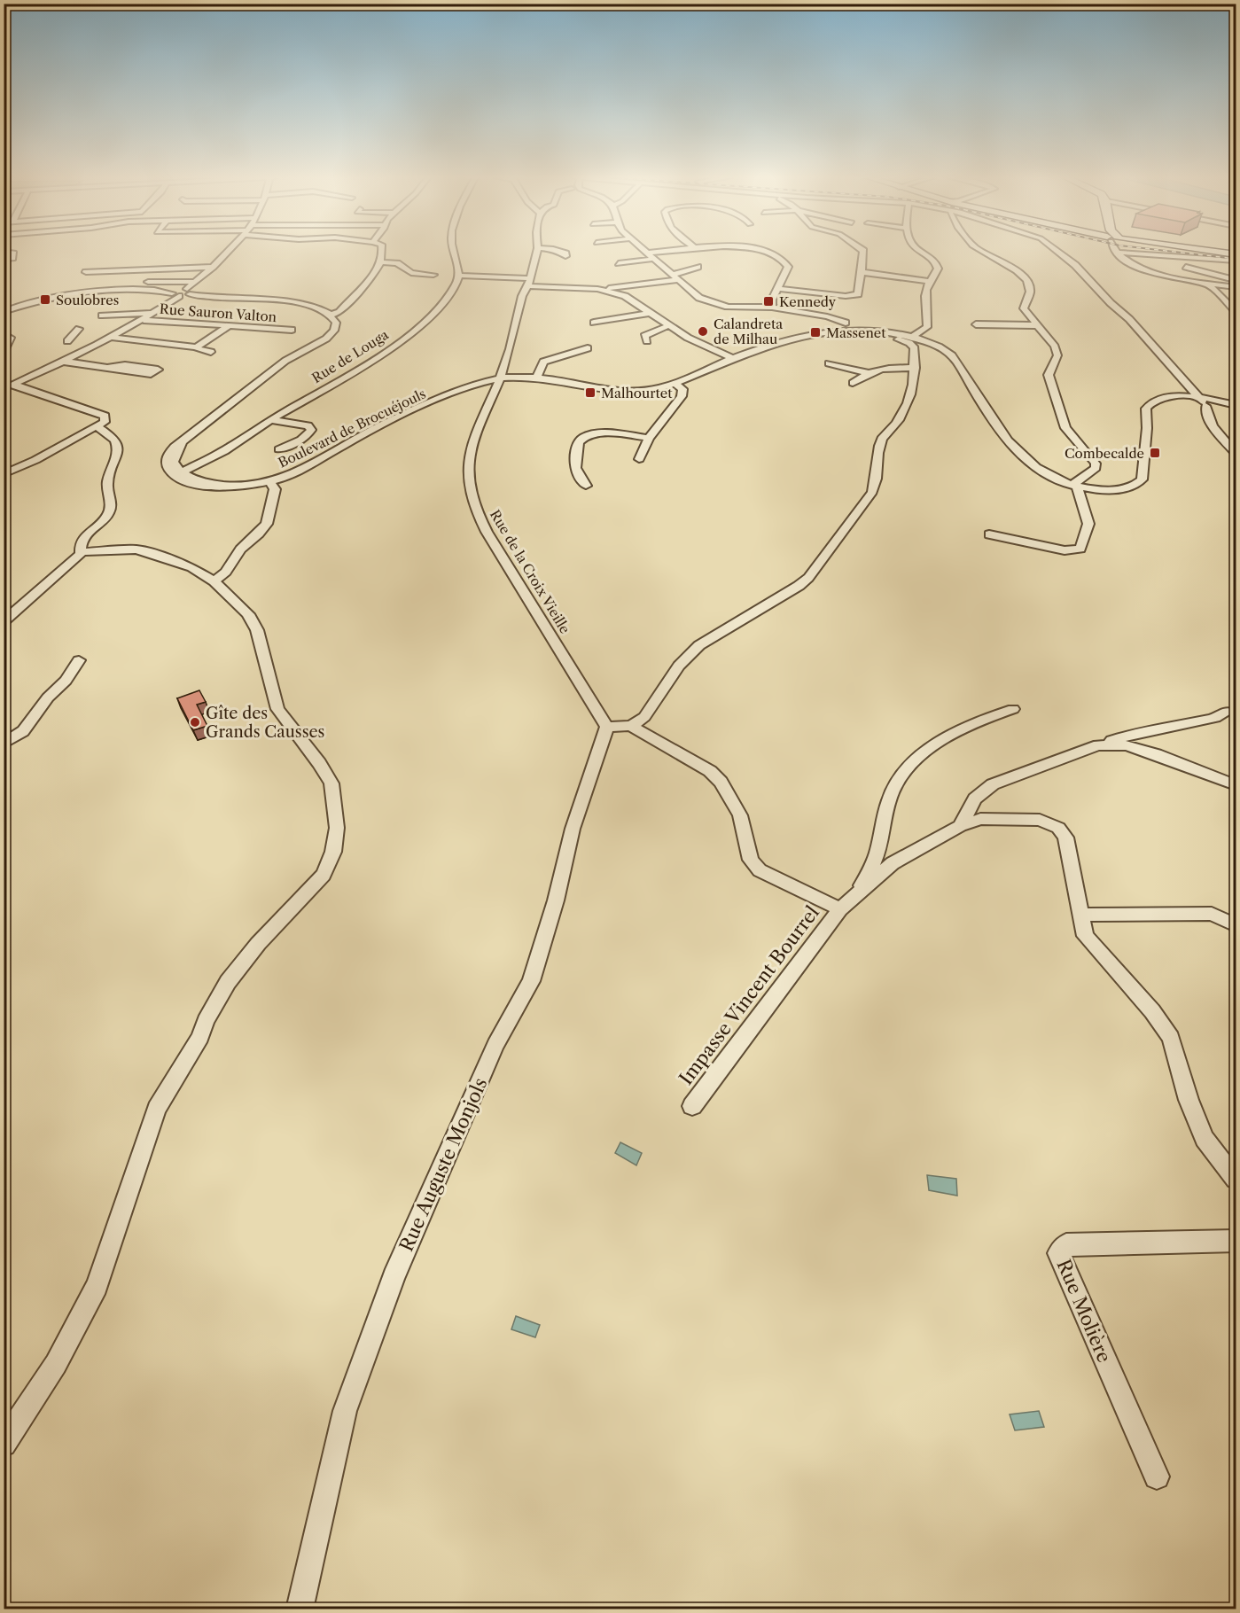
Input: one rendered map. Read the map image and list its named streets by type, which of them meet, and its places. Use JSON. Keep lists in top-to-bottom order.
{
  "streets": {
    "street": [
      "Rue Sauron Valton",
      "Rue de Louga",
      "Boulevard de Brocuéjouls",
      "Rue de la Croix Vieille",
      "Impasse Vincent Bourrel",
      "Rue Auguste Monjols",
      "Rue Molière"
    ]
  },
  "crossings": [
    ["Rue de Louga", "Boulevard de Brocuéjouls"],
    ["Boulevard de Brocuéjouls", "Rue de la Croix Vieille"],
    ["Rue de la Croix Vieille", "Rue Auguste Monjols"]
  ],
  "places": {
    "transit": [
      "Soulobres",
      "Kennedy",
      "Massenet",
      "Malhourtet",
      "Combecalde"
    ],
    "other": ["Calandreta de Milhau", "Gîte des Grands Causses"]
  }
}
